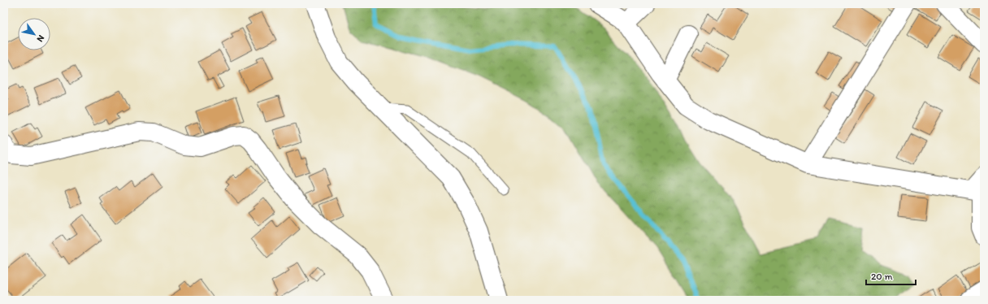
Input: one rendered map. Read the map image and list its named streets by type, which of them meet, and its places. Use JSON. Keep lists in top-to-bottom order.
{
  "scale_bar": "20 m",
  "north": "bottom right"
}
